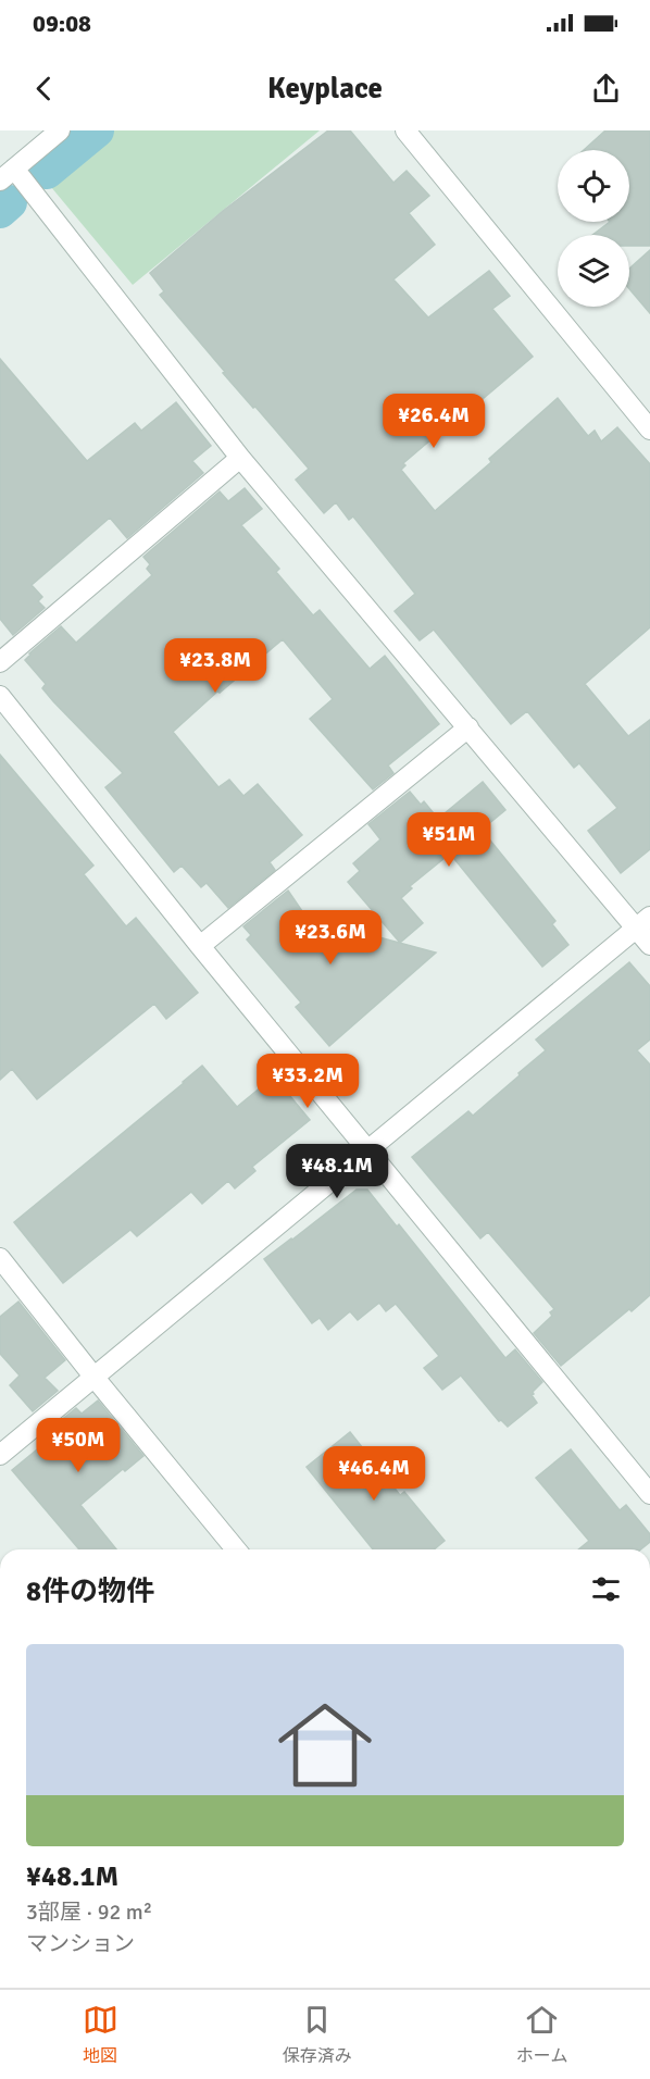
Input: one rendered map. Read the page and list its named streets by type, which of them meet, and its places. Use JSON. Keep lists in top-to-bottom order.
{
  "page": {
    "status": "09:08",
    "header": "Keyplace",
    "price": [
      "¥26.4M",
      "¥23.8M",
      "¥51M",
      "¥23.6M",
      "¥33.2M",
      "¥48.1M",
      "¥50M",
      "¥46.4M"
    ],
    "heading": "8件の物件",
    "list": [
      {
        "name": "¥48.1M",
        "note": "3部屋 · 92 m² · マンション"
      }
    ],
    "tabs": ["地図", "保存済み", "ホーム"]
  }
}
